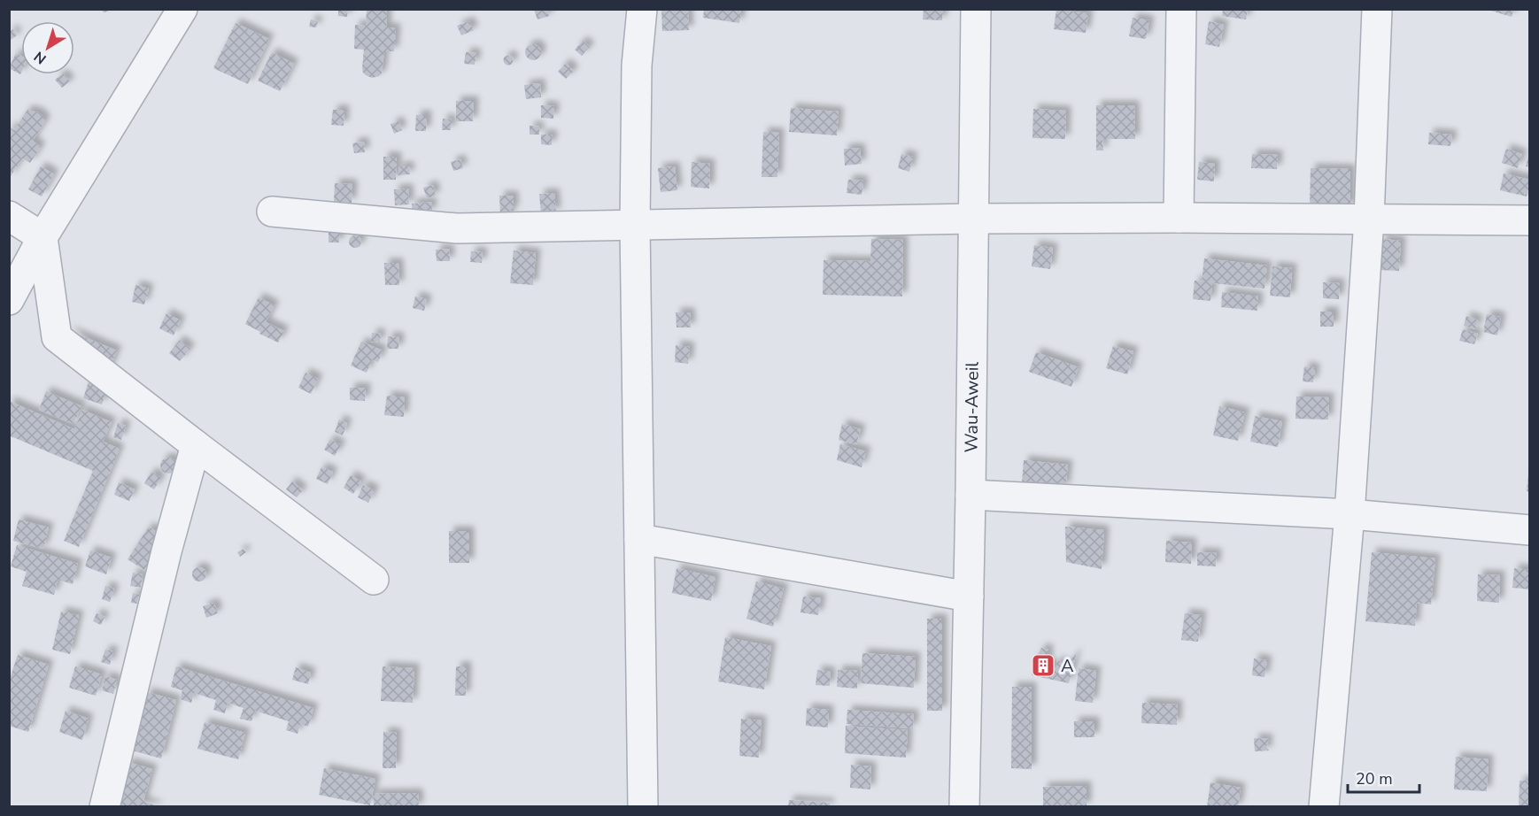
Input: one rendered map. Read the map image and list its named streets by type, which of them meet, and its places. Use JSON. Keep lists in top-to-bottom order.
{
  "streets": {
    "street": ["Wau-Aweil"]
  },
  "places": {
    "building": ["A"]
  },
  "scale_bar": "20 m",
  "north": "bottom left"
}
